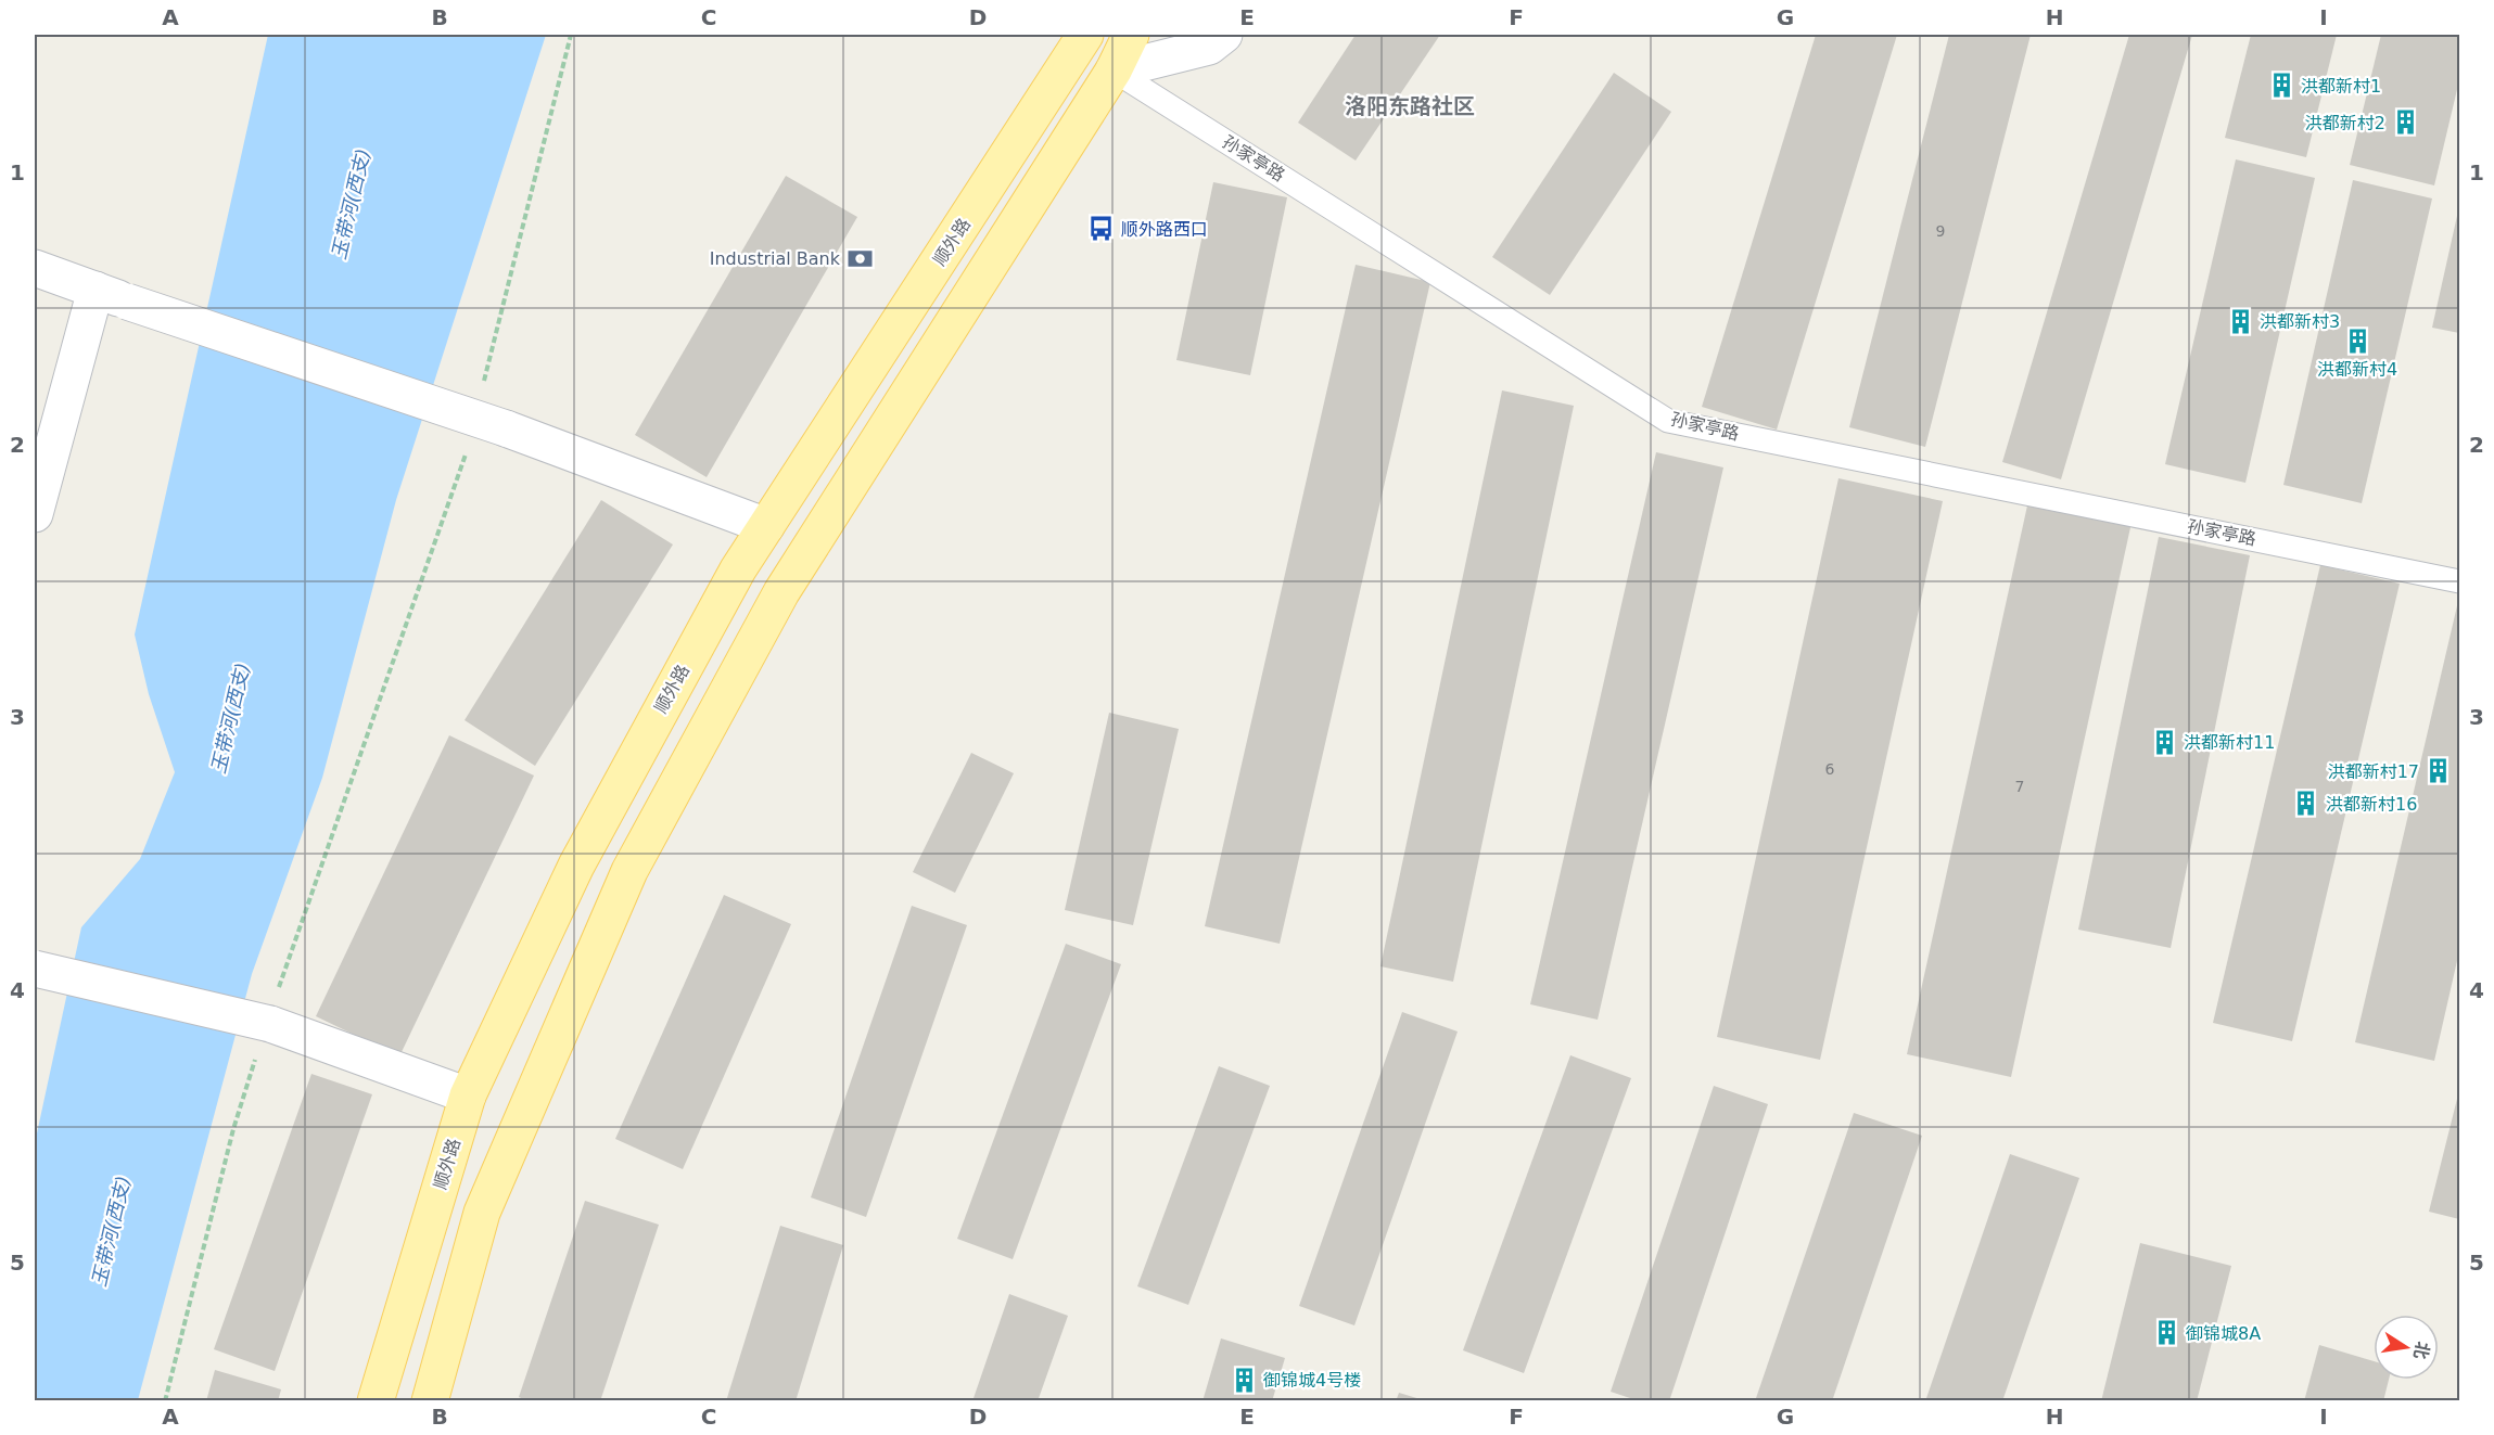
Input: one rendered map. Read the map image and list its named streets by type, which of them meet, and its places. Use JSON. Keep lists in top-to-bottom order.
{
  "streets": {
    "main road": ["顺外路"],
    "lane": ["孙家亭路"]
  },
  "districts": ["洛阳东路社区"],
  "water": ["玉带河(西支)"],
  "places": {
    "building": [
      "洪都新村1",
      "洪都新村2",
      "洪都新村3",
      "洪都新村4",
      "洪都新村11",
      "洪都新村17",
      "洪都新村16",
      "御锦城8A",
      "御锦城4号楼"
    ],
    "bus stop": ["顺外路西口"],
    "bank": ["Industrial Bank"]
  },
  "house_numbers": ["9", "6", "7"],
  "north": "right",
  "grid": {
    "columns": [
      "A",
      "B",
      "C",
      "D",
      "E",
      "F",
      "G",
      "H",
      "I"
    ],
    "rows": [
      "1",
      "2",
      "3",
      "4",
      "5"
    ]
  }
}
